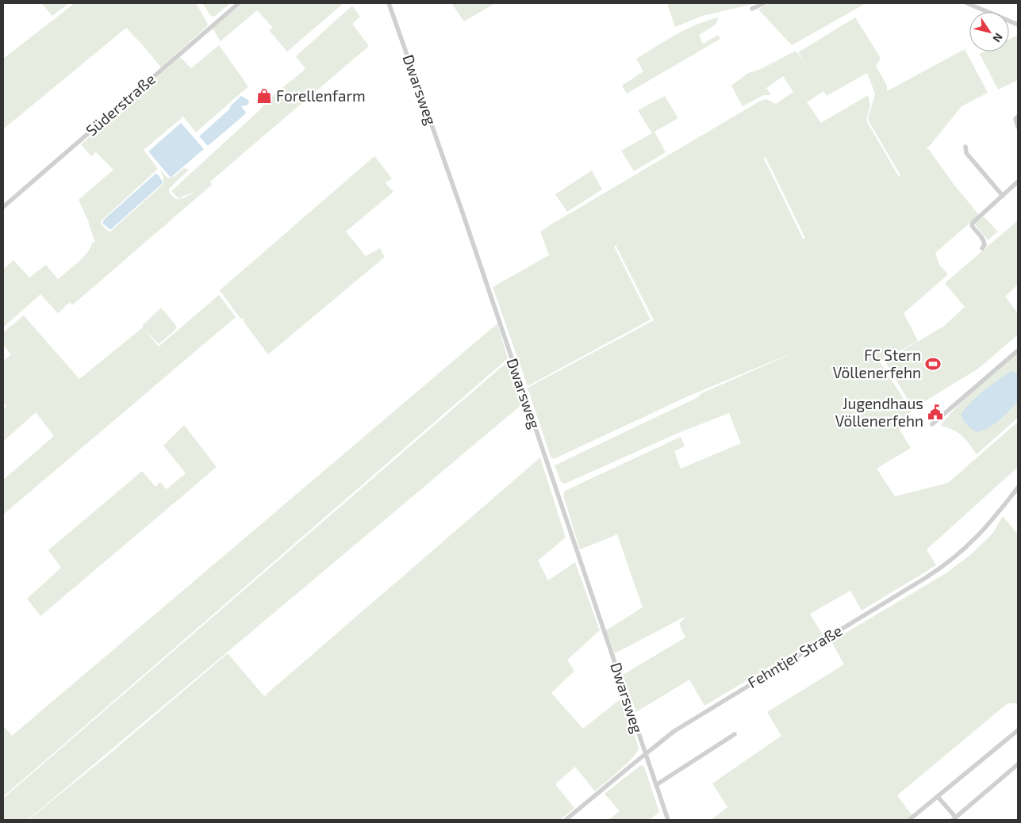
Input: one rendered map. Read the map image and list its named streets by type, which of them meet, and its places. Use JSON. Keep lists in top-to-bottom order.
{
  "streets": {
    "street": ["Dwarsweg", "Süderstraße", "Fehntjer Straße"]
  },
  "crossings": [
    ["Dwarsweg", "Fehntjer Straße"]
  ],
  "places": {
    "shop": ["Forellenfarm"],
    "sports": ["FC Stern Völlenerfehn"],
    "public building": ["Jugendhaus Völlenerfehn"]
  },
  "north": "bottom right"
}
